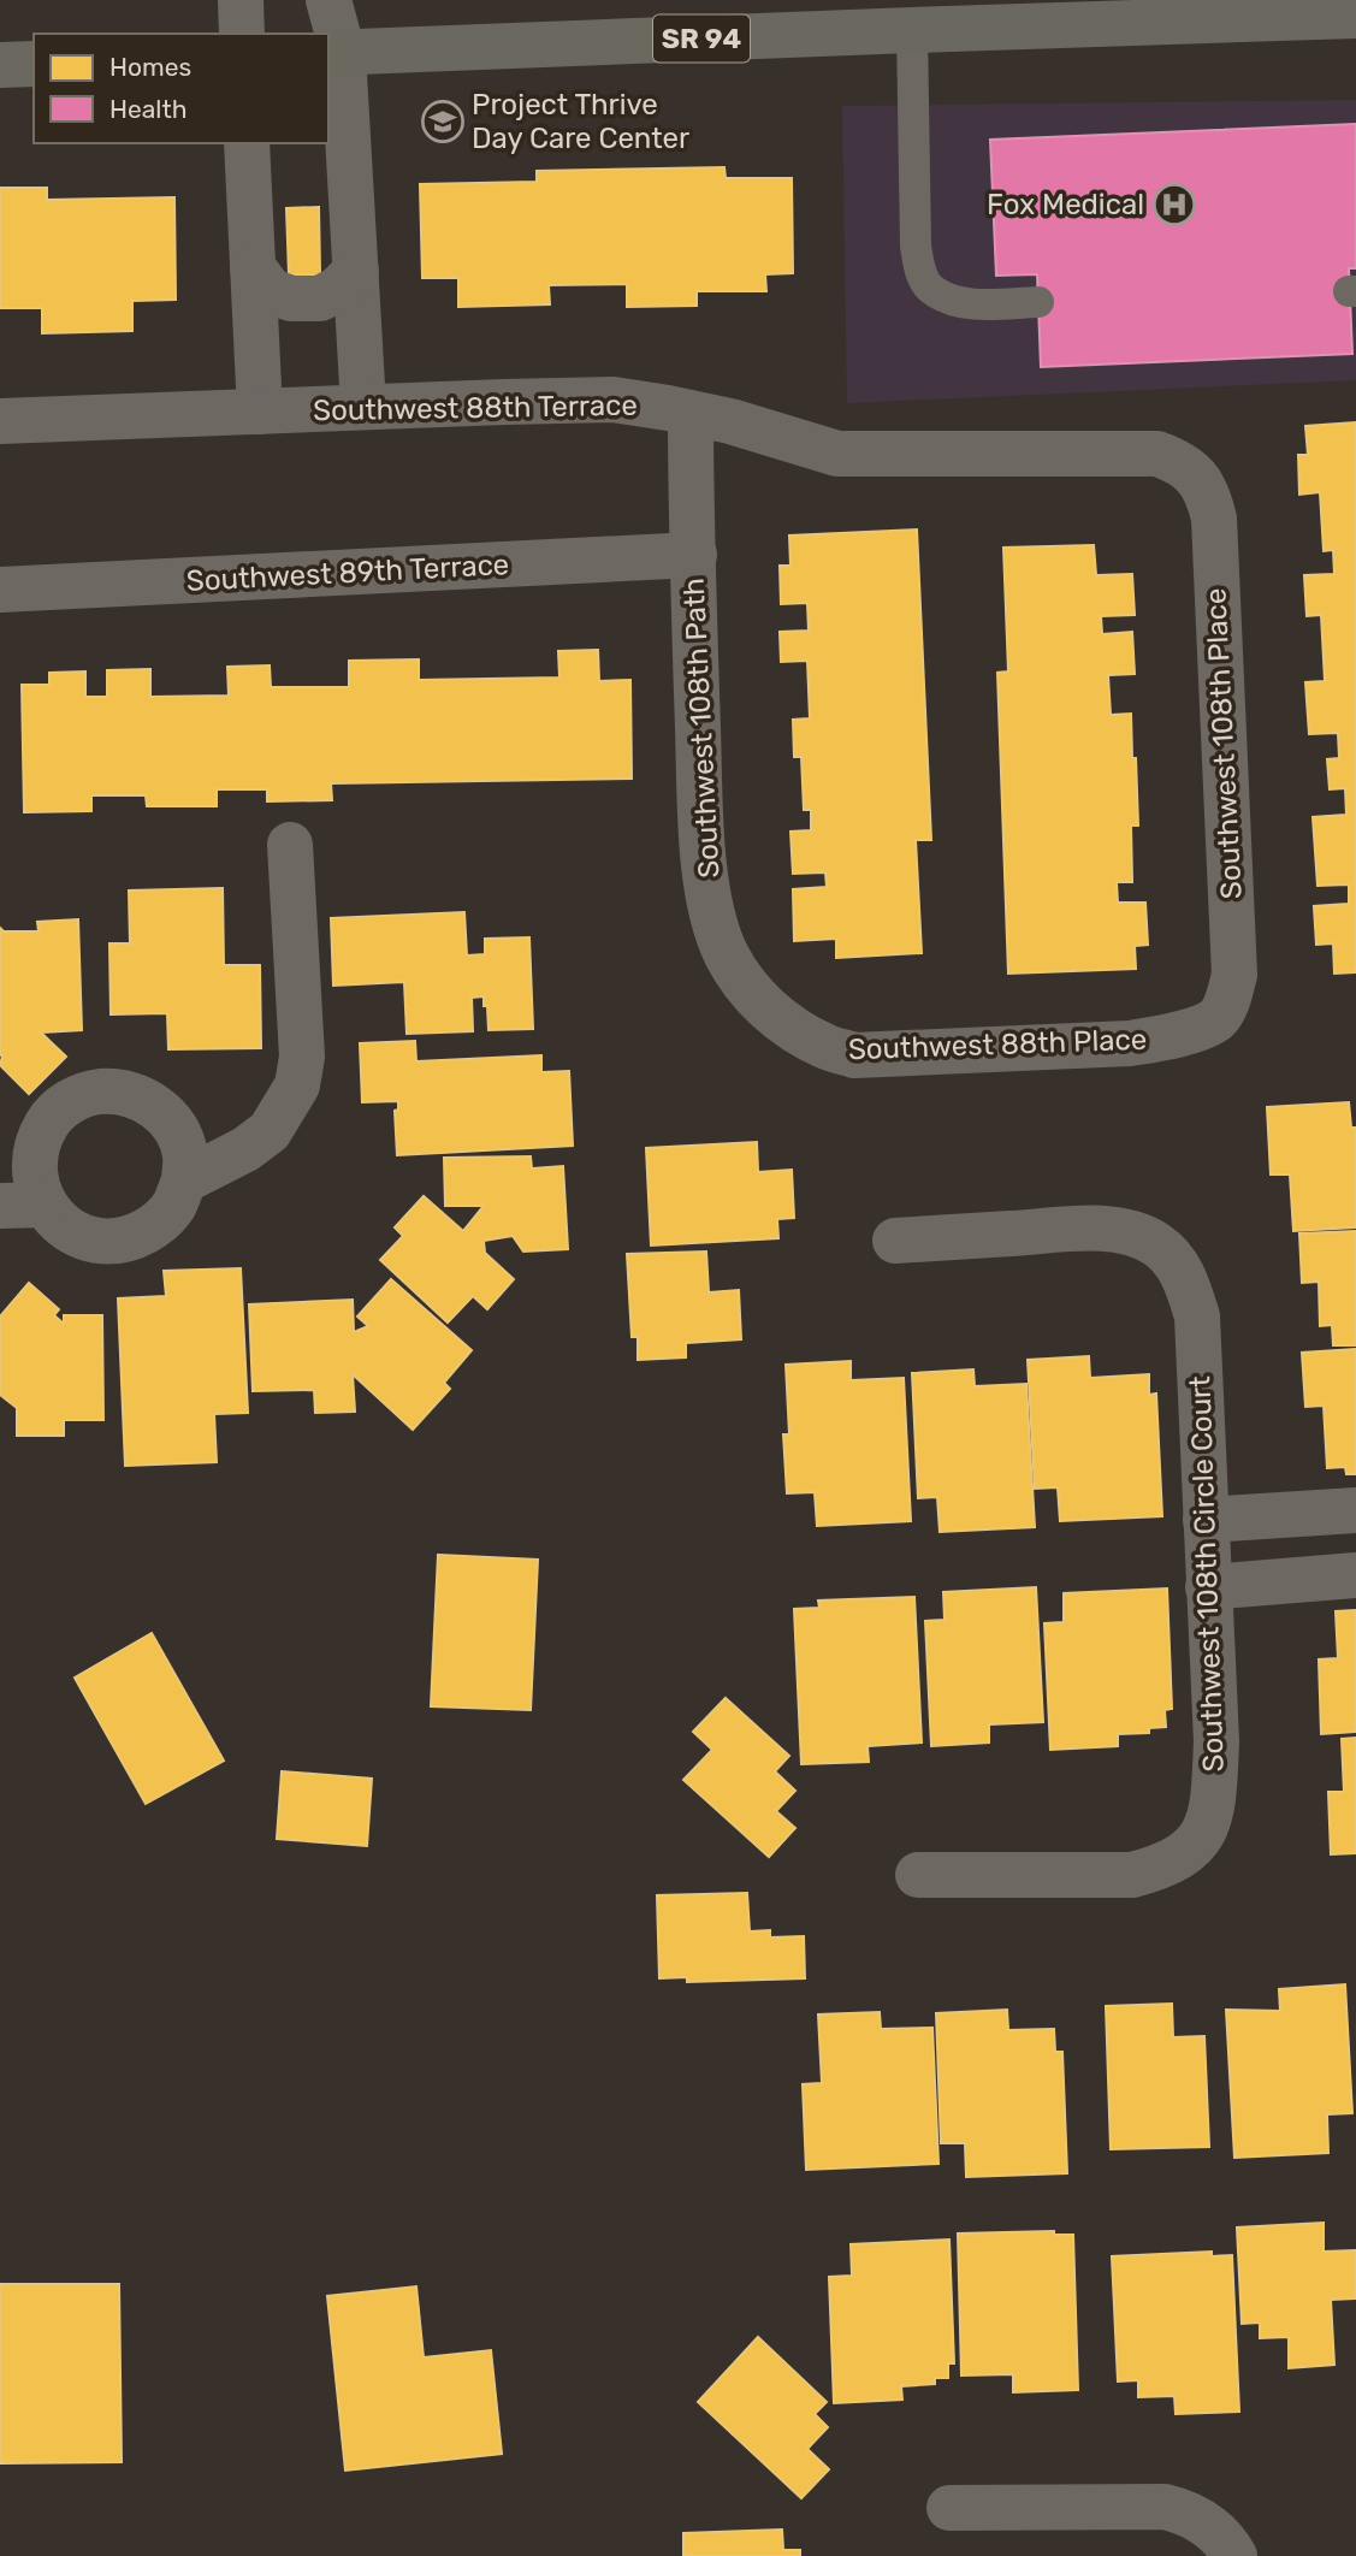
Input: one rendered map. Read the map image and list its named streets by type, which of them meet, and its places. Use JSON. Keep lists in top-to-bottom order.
{
  "streets": {
    "main road": ["SR 94"],
    "street": [
      "Southwest 88th Terrace",
      "Southwest 89th Terrace",
      "Southwest 108th Path",
      "Southwest 108th Place",
      "Southwest 88th Place",
      "Southwest 108th Circle Court"
    ]
  },
  "crossings": [
    ["Southwest 88th Terrace", "Southwest 108th Path"],
    ["Southwest 88th Terrace", "Southwest 108th Place"],
    ["Southwest 89th Terrace", "Southwest 108th Path"],
    ["Southwest 108th Path", "Southwest 88th Place"],
    ["Southwest 108th Place", "Southwest 88th Place"]
  ],
  "places": {
    "school or university": ["Project Thrive Day Care Center"],
    "hospital": ["Fox Medical"]
  },
  "legend": ["Homes", "Health"]
}
